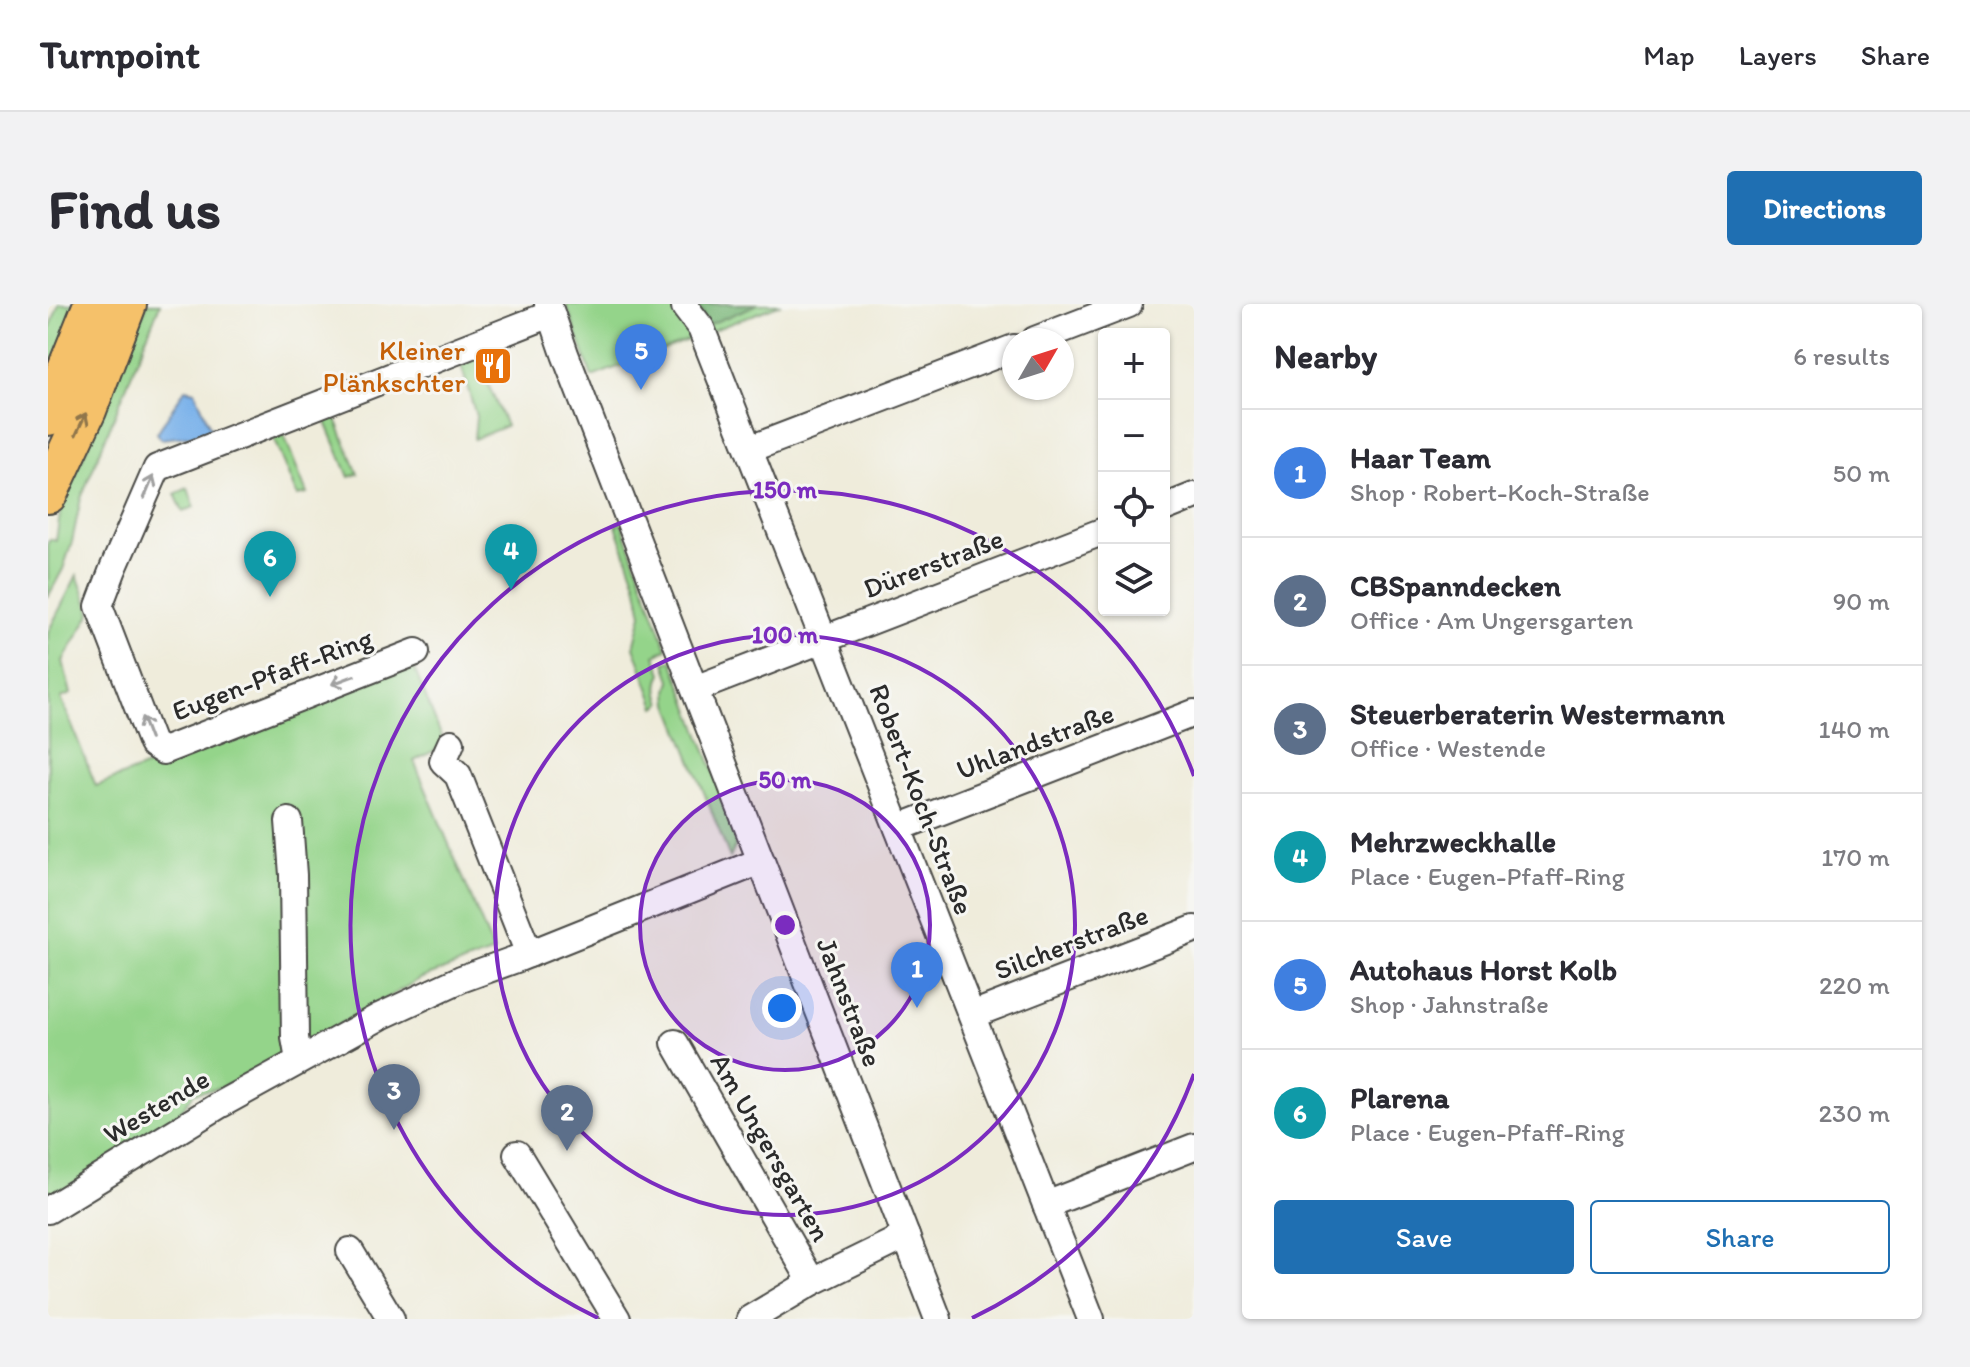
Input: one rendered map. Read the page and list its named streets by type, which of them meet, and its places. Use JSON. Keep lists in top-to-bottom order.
{
  "streets": {
    "street": [
      "Dürerstraße",
      "Eugen-Pfaff-Ring",
      "Uhlandstraße",
      "Robert-Koch-Straße",
      "Silcherstraße",
      "Jahnstraße",
      "Westende",
      "Am Ungersgarten"
    ]
  },
  "crossings": [
    ["Dürerstraße", "Robert-Koch-Straße"],
    ["Dürerstraße", "Jahnstraße"],
    ["Eugen-Pfaff-Ring", "Jahnstraße"],
    ["Uhlandstraße", "Robert-Koch-Straße"],
    ["Robert-Koch-Straße", "Silcherstraße"],
    ["Jahnstraße", "Westende"],
    ["Jahnstraße", "Am Ungersgarten"]
  ],
  "places": {
    "restaurant": ["Kleiner Plänkschter"]
  },
  "north": "top right",
  "page": {
    "header": "Turnpoint",
    "nav": ["Map", "Layers", "Share"],
    "buttons": [
      "Directions",
      ["Save", "Share"]
    ],
    "title": "Find us",
    "heading": ["Nearby", "6 results"],
    "pins": [
      "5",
      "4",
      "6",
      "1",
      "3",
      "2"
    ],
    "map_buttons": ["+", "−"],
    "list": [
      {
        "mark": "1",
        "name": "Haar Team",
        "note": "Shop · Robert-Koch-Straße",
        "value": "50 m"
      },
      {
        "mark": "2",
        "name": "CBSpanndecken",
        "note": "Office · Am Ungersgarten",
        "value": "90 m"
      },
      {
        "mark": "3",
        "name": "Steuerberaterin Westermann",
        "note": "Office · Westende",
        "value": "140 m"
      },
      {
        "mark": "4",
        "name": "Mehrzweckhalle",
        "note": "Place · Eugen-Pfaff-Ring",
        "value": "170 m"
      },
      {
        "mark": "5",
        "name": "Autohaus Horst Kolb",
        "note": "Shop · Jahnstraße",
        "value": "220 m"
      },
      {
        "mark": "6",
        "name": "Plarena",
        "note": "Place · Eugen-Pfaff-Ring",
        "value": "230 m"
      }
    ]
  },
  "rings": ["150 m", "100 m", "50 m"]
}
